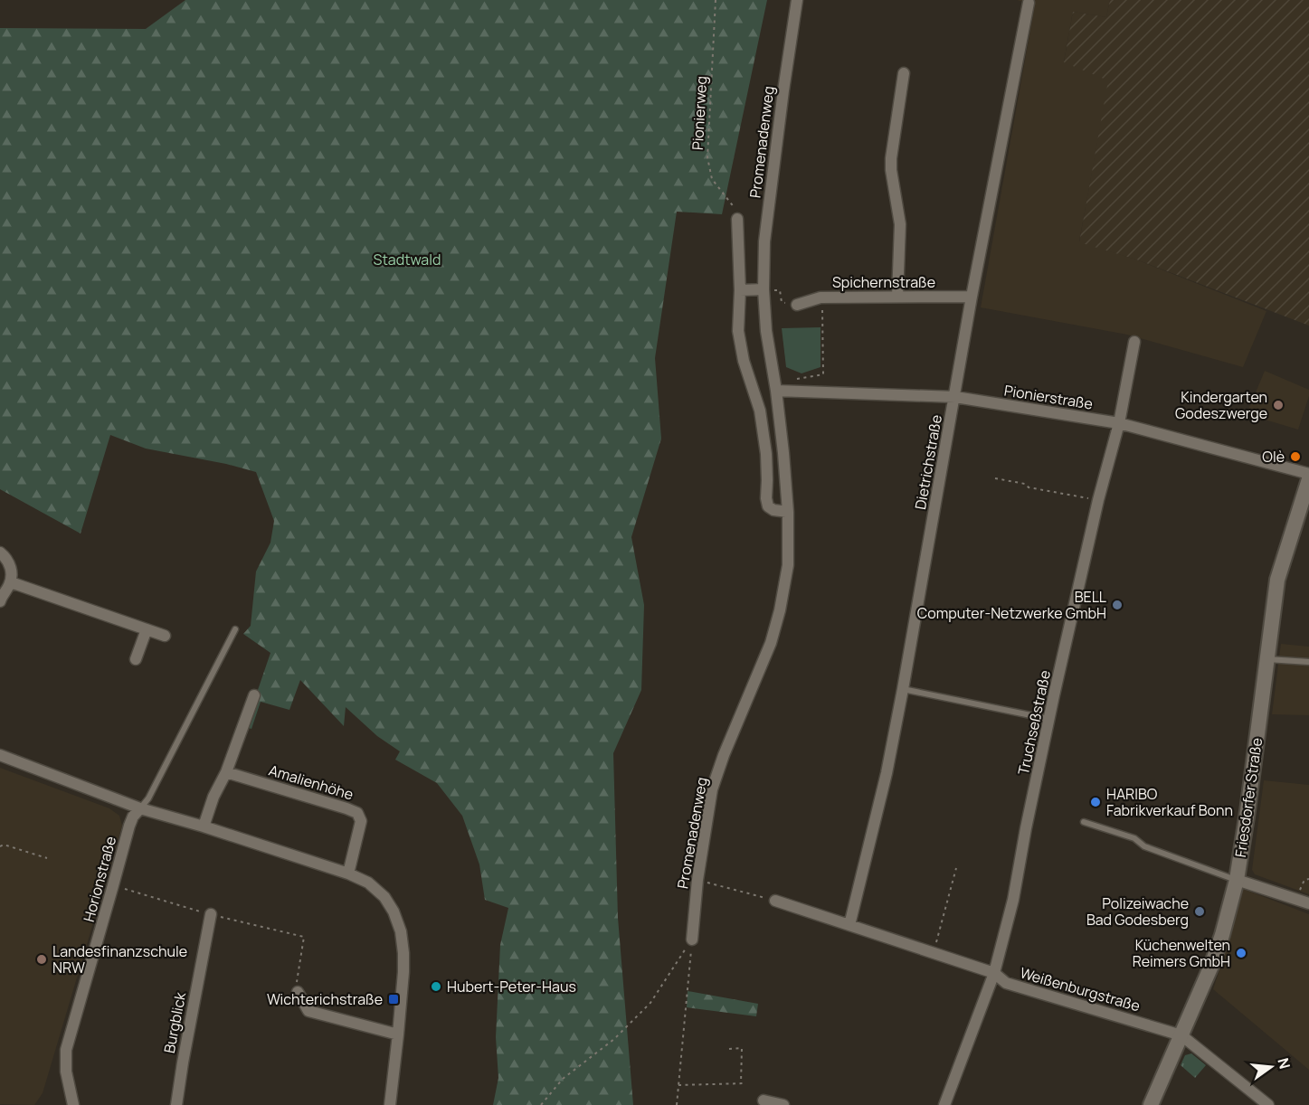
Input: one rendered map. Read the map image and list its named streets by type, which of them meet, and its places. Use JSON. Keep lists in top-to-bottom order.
{
  "streets": {
    "street": [
      "Promenadenweg",
      "Spichernstraße",
      "Pionierstraße",
      "Dietrichstraße",
      "Truchseßstraße",
      "Amalienhöhe",
      "Friesdorfer Straße",
      "Horionstraße",
      "Weißenburgstraße",
      "Burgblick"
    ],
    "path": ["Pionierweg"]
  },
  "crossings": [
    ["Promenadenweg", "Pionierstraße"],
    ["Spichernstraße", "Dietrichstraße"],
    ["Pionierstraße", "Dietrichstraße"],
    ["Pionierstraße", "Truchseßstraße"],
    ["Dietrichstraße", "Weißenburgstraße"],
    ["Truchseßstraße", "Weißenburgstraße"],
    ["Friesdorfer Straße", "Weißenburgstraße"]
  ],
  "parks": ["Stadtwald"],
  "places": {
    "other": [
      "Kindergarten Godeszwerge",
      "Olè",
      "BELL Computer-Netzwerke GmbH",
      "HARIBO Fabrikverkauf Bonn",
      "Polizeiwache Bad Godesberg",
      "Küchenwelten Reimers GmbH",
      "Landesfinanzschule NRW",
      "Hubert-Peter-Haus"
    ],
    "transit": ["Wichterichstraße"]
  },
  "north": "right"
}
